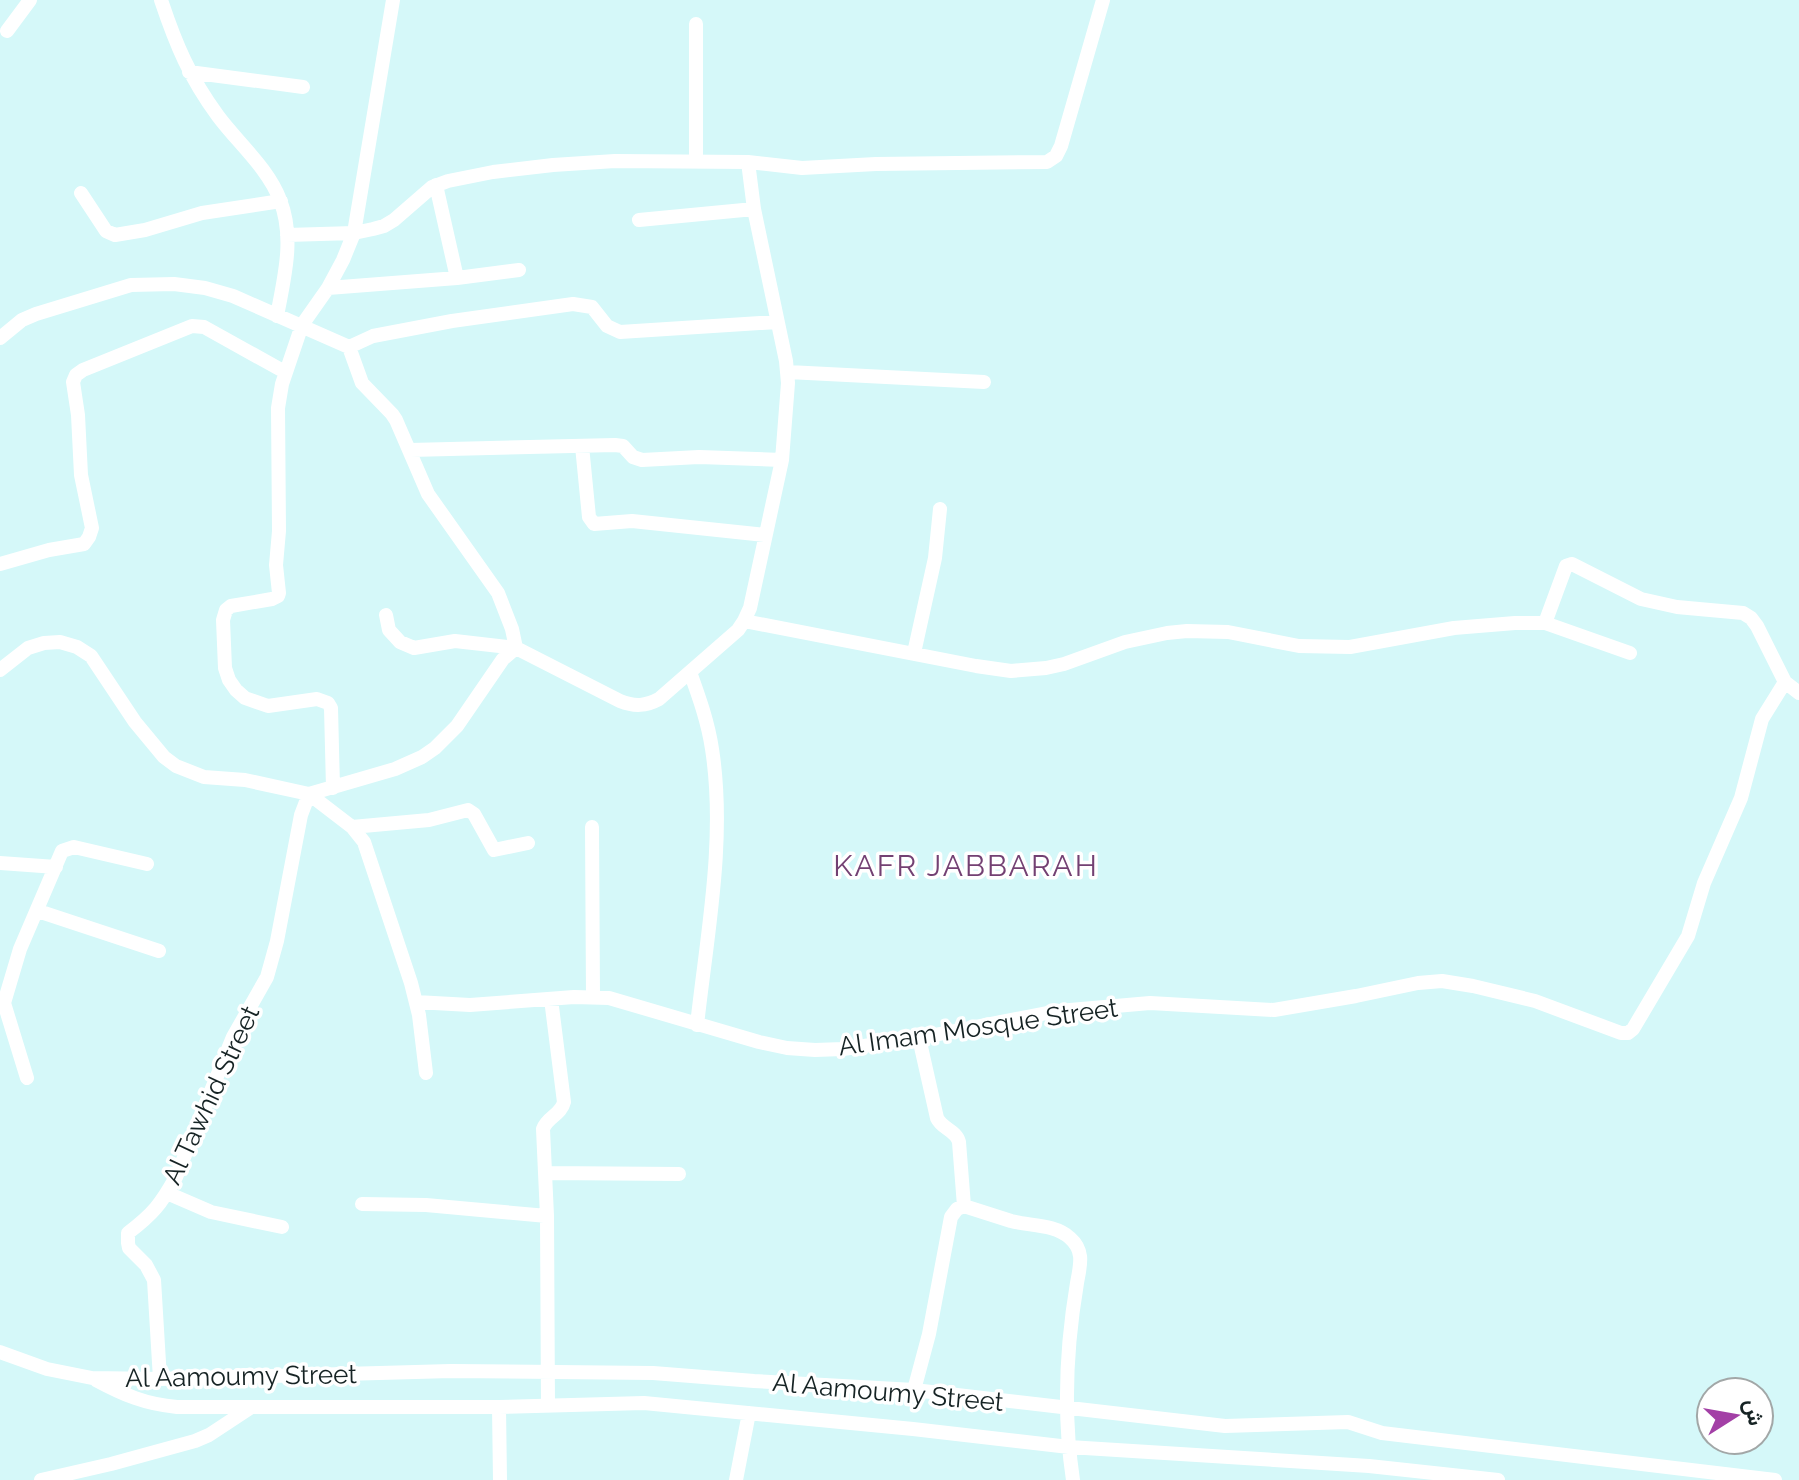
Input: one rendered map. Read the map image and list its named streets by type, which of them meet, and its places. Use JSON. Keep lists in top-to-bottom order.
{
  "streets": {
    "street": ["Al Imam Mosque Street", "Al Tawhid Street", "Al Aamoumy Street"]
  },
  "crossings": [
    ["Al Tawhid Street", "Al Aamoumy Street"]
  ],
  "districts": ["KAFR JABBARAH"],
  "north": "right"
}
